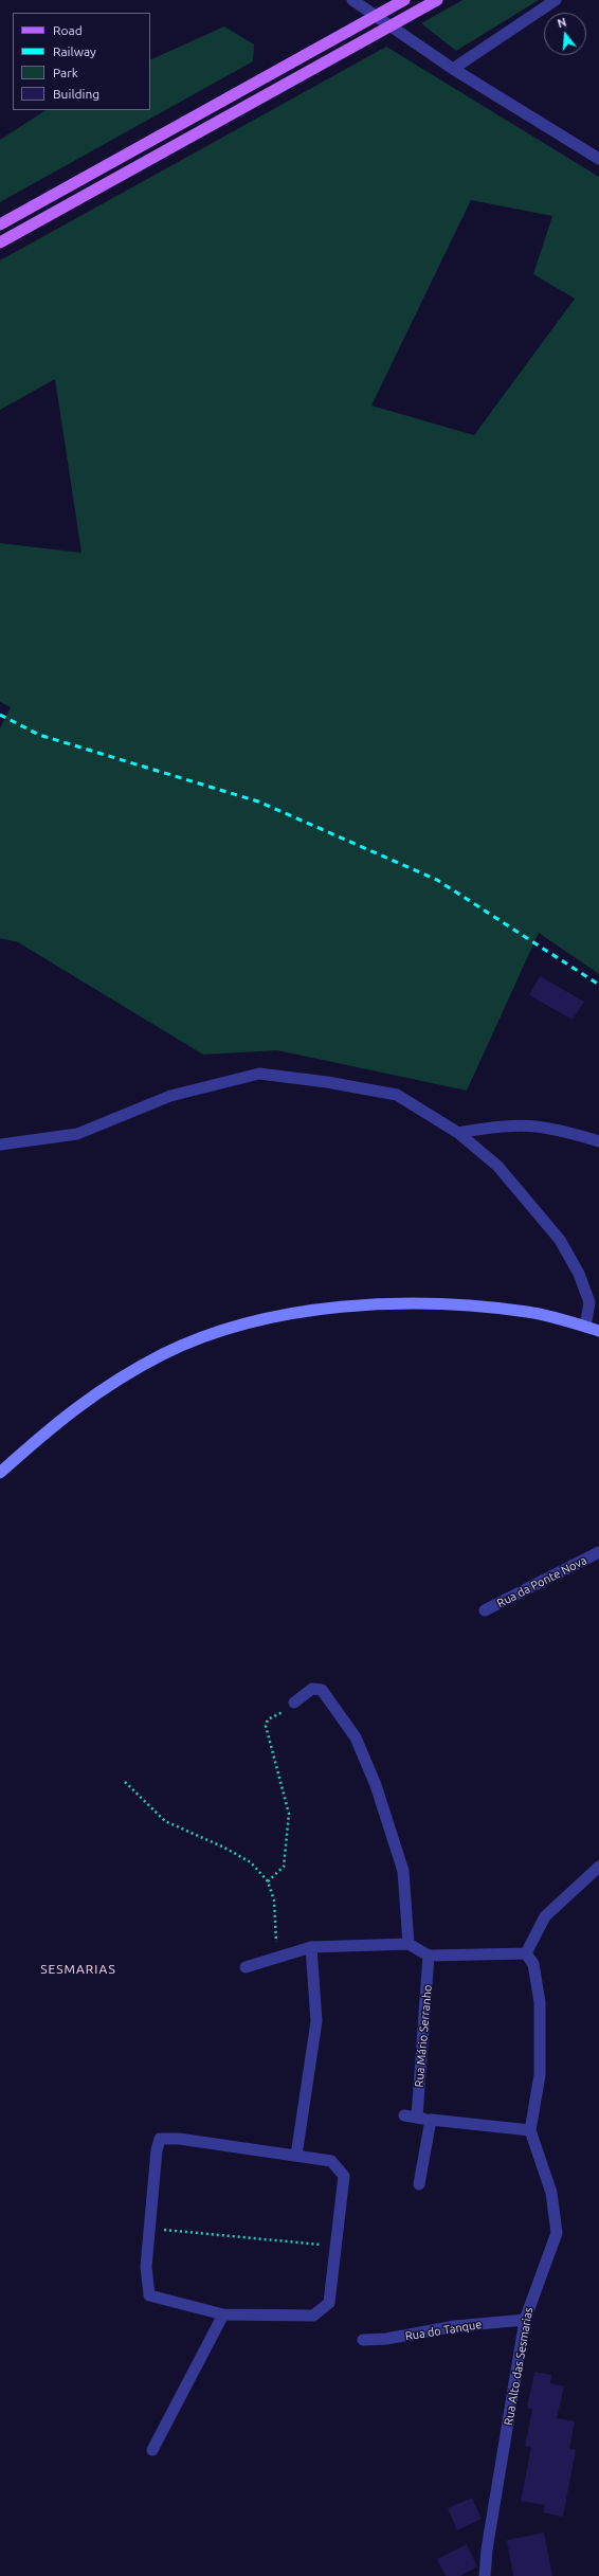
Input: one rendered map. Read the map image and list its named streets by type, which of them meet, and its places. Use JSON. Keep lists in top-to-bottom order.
{
  "streets": {
    "street": [
      "Rua da Ponte Nova",
      "Rua Mário Serranho",
      "Rua do Tanque",
      "Rua Alto das Sesmarias"
    ]
  },
  "crossings": [
    ["Rua do Tanque", "Rua Alto das Sesmarias"]
  ],
  "districts": ["SESMARIAS"],
  "legend": [
    "Road",
    "Railway",
    "Park",
    "Building"
  ],
  "north": "top"
}
